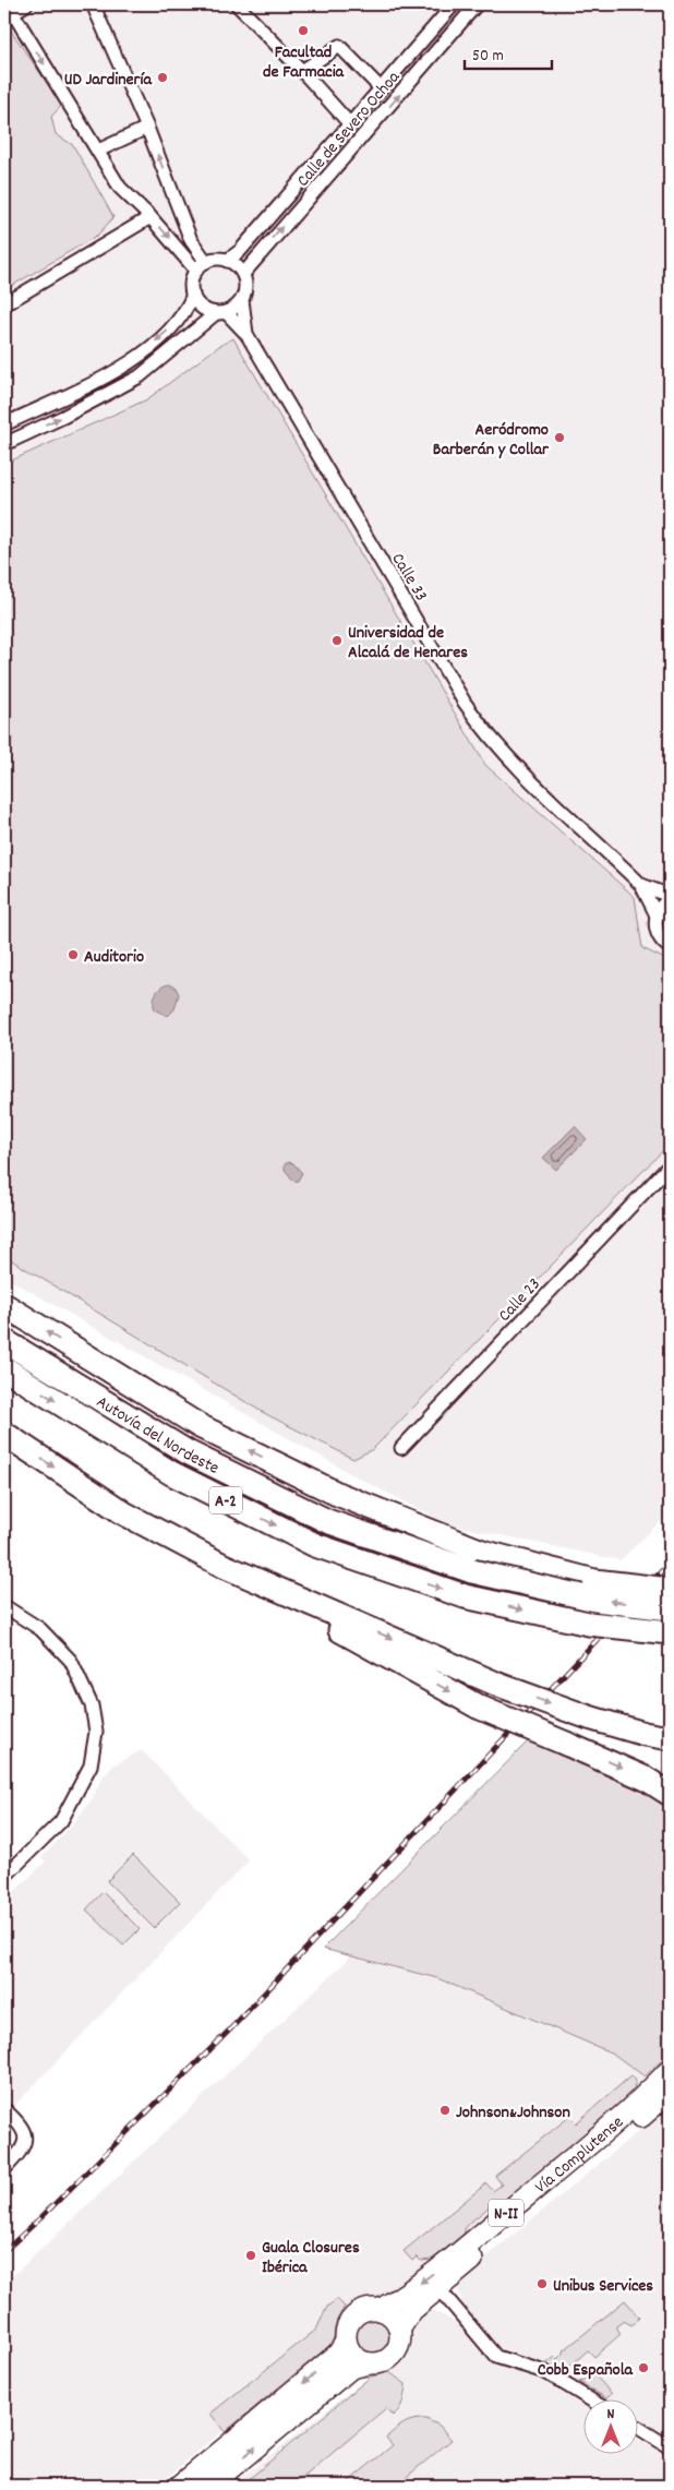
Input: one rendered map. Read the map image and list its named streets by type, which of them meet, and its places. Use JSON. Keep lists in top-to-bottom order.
{
  "streets": {
    "highway": ["Autovía del Nordeste", "A-2"],
    "main road": ["Vía Complutense", "N-II"],
    "street": ["Calle de Severo Ochoa", "Calle 33", "Calle 23"]
  },
  "crossings": [
    ["Calle de Severo Ochoa", "Calle 33"],
    ["Autovía del Nordeste", "A-2"],
    ["Vía Complutense", "N-II"]
  ],
  "places": [
    "Facultad de Farmacia",
    "UD Jardinería",
    "Aeródromo Barberán y Collar",
    "Universidad de Alcalá de Henares",
    "Auditorio",
    "Johnson&Johnson",
    "Guala Closures Ibérica",
    "Unibus Services",
    "Cobb Española"
  ],
  "scale_bar": "50 m",
  "north": "top"
}
